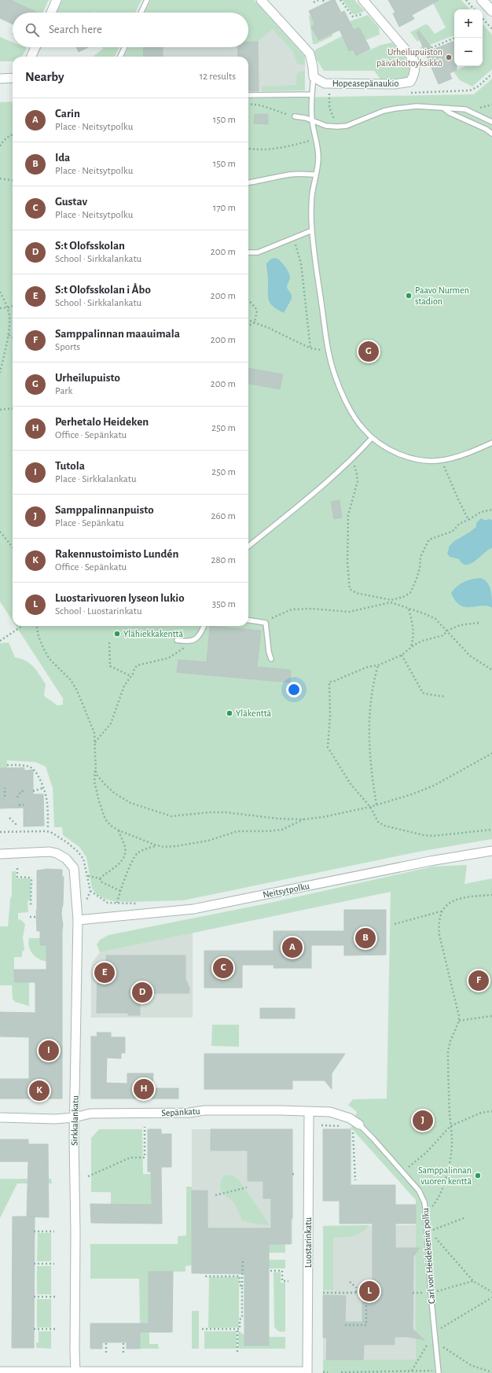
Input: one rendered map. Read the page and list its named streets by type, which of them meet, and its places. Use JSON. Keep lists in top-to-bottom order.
{
  "streets": {
    "street": [
      "Hopeasepänaukio",
      "Neitsytpolku",
      "Sepänkatu",
      "Sirkkalankatu",
      "Luostarinkatu"
    ],
    "lane": ["Carl von Heidekenin polku"]
  },
  "crossings": [
    ["Neitsytpolku", "Sirkkalankatu"],
    ["Sepänkatu", "Sirkkalankatu"],
    ["Sepänkatu", "Luostarinkatu"],
    ["Sepänkatu", "Carl von Heidekenin polku"]
  ],
  "places": [
    "Urheilupuiston päivähoitoyksikkö",
    "Paavo Nurmen stadion",
    "Ylähiekkakenttä",
    "Yläkenttä",
    "Samppalinnan vuoren kenttä"
  ],
  "page": {
    "map_buttons": ["+", "−"],
    "search": "Search here",
    "heading": ["Nearby", "12 results"],
    "list": [
      {
        "mark": "A",
        "name": "Carin",
        "note": "Place · Neitsytpolku",
        "value": "150 m"
      },
      {
        "mark": "B",
        "name": "Ida",
        "note": "Place · Neitsytpolku",
        "value": "150 m"
      },
      {
        "mark": "C",
        "name": "Gustav",
        "note": "Place · Neitsytpolku",
        "value": "170 m"
      },
      {
        "mark": "D",
        "name": "S:t Olofsskolan",
        "note": "School · Sirkkalankatu",
        "value": "200 m"
      },
      {
        "mark": "E",
        "name": "S:t Olofsskolan i Åbo",
        "note": "School · Sirkkalankatu",
        "value": "200 m"
      },
      {
        "mark": "F",
        "name": "Samppalinnan maauimala",
        "note": "Sports",
        "value": "200 m"
      },
      {
        "mark": "G",
        "name": "Urheilupuisto",
        "note": "Park",
        "value": "200 m"
      },
      {
        "mark": "H",
        "name": "Perhetalo Heideken",
        "note": "Office · Sepänkatu",
        "value": "250 m"
      },
      {
        "mark": "I",
        "name": "Tutola",
        "note": "Place · Sirkkalankatu",
        "value": "250 m"
      },
      {
        "mark": "J",
        "name": "Samppalinnanpuisto",
        "note": "Place · Sepänkatu",
        "value": "260 m"
      },
      {
        "mark": "K",
        "name": "Rakennustoimisto Lundén",
        "note": "Office · Sepänkatu",
        "value": "280 m"
      },
      {
        "mark": "L",
        "name": "Luostarivuoren lyseon lukio",
        "note": "School · Luostarinkatu",
        "value": "350 m"
      }
    ],
    "pins": [
      "G",
      "B",
      "A",
      "C",
      "E",
      "F",
      "D",
      "I",
      "H",
      "K",
      "J",
      "L"
    ]
  }
}
